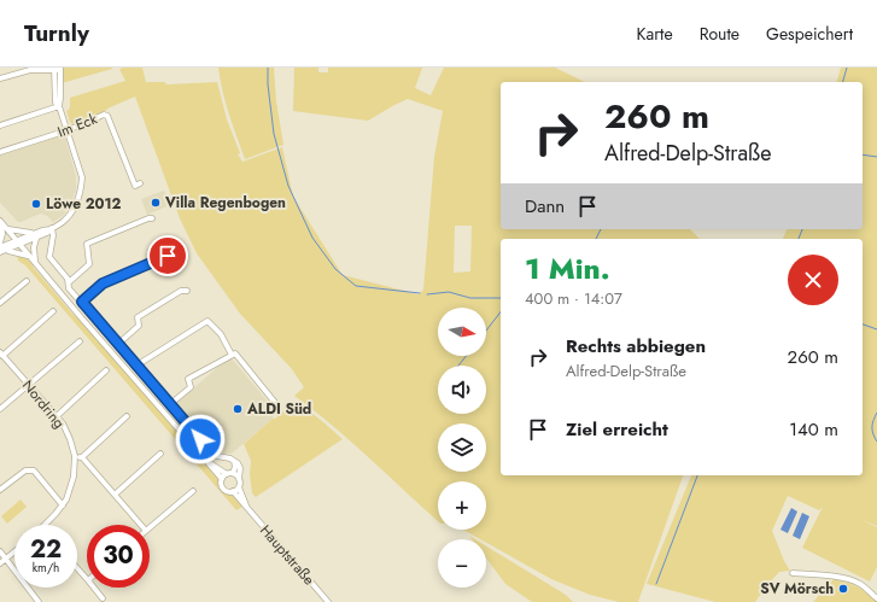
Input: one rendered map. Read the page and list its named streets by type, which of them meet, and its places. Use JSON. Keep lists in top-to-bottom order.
{
  "streets": {
    "street": ["Im Eck", "Nordring", "Hauptstraße"]
  },
  "places": [
    "Villa Regenbogen",
    "Löwe 2012",
    "ALDI Süd",
    "SV Mörsch"
  ],
  "north": "right",
  "page": {
    "header": "Turnly",
    "nav": ["Karte", "Route", "Gespeichert"],
    "turn": ["260 m", "Alfred-Delp-Straße"],
    "then": "Dann",
    "heading": ["1 Min.", "400 m · 14:07"],
    "map_buttons": ["+", "−"],
    "list": [
      {
        "name": "Rechts abbiegen",
        "note": "Alfred-Delp-Straße",
        "value": "260 m"
      },
      {
        "name": "Ziel erreicht",
        "value": "140 m"
      }
    ],
    "speed": "22 km/h",
    "limit": "30"
  }
}
